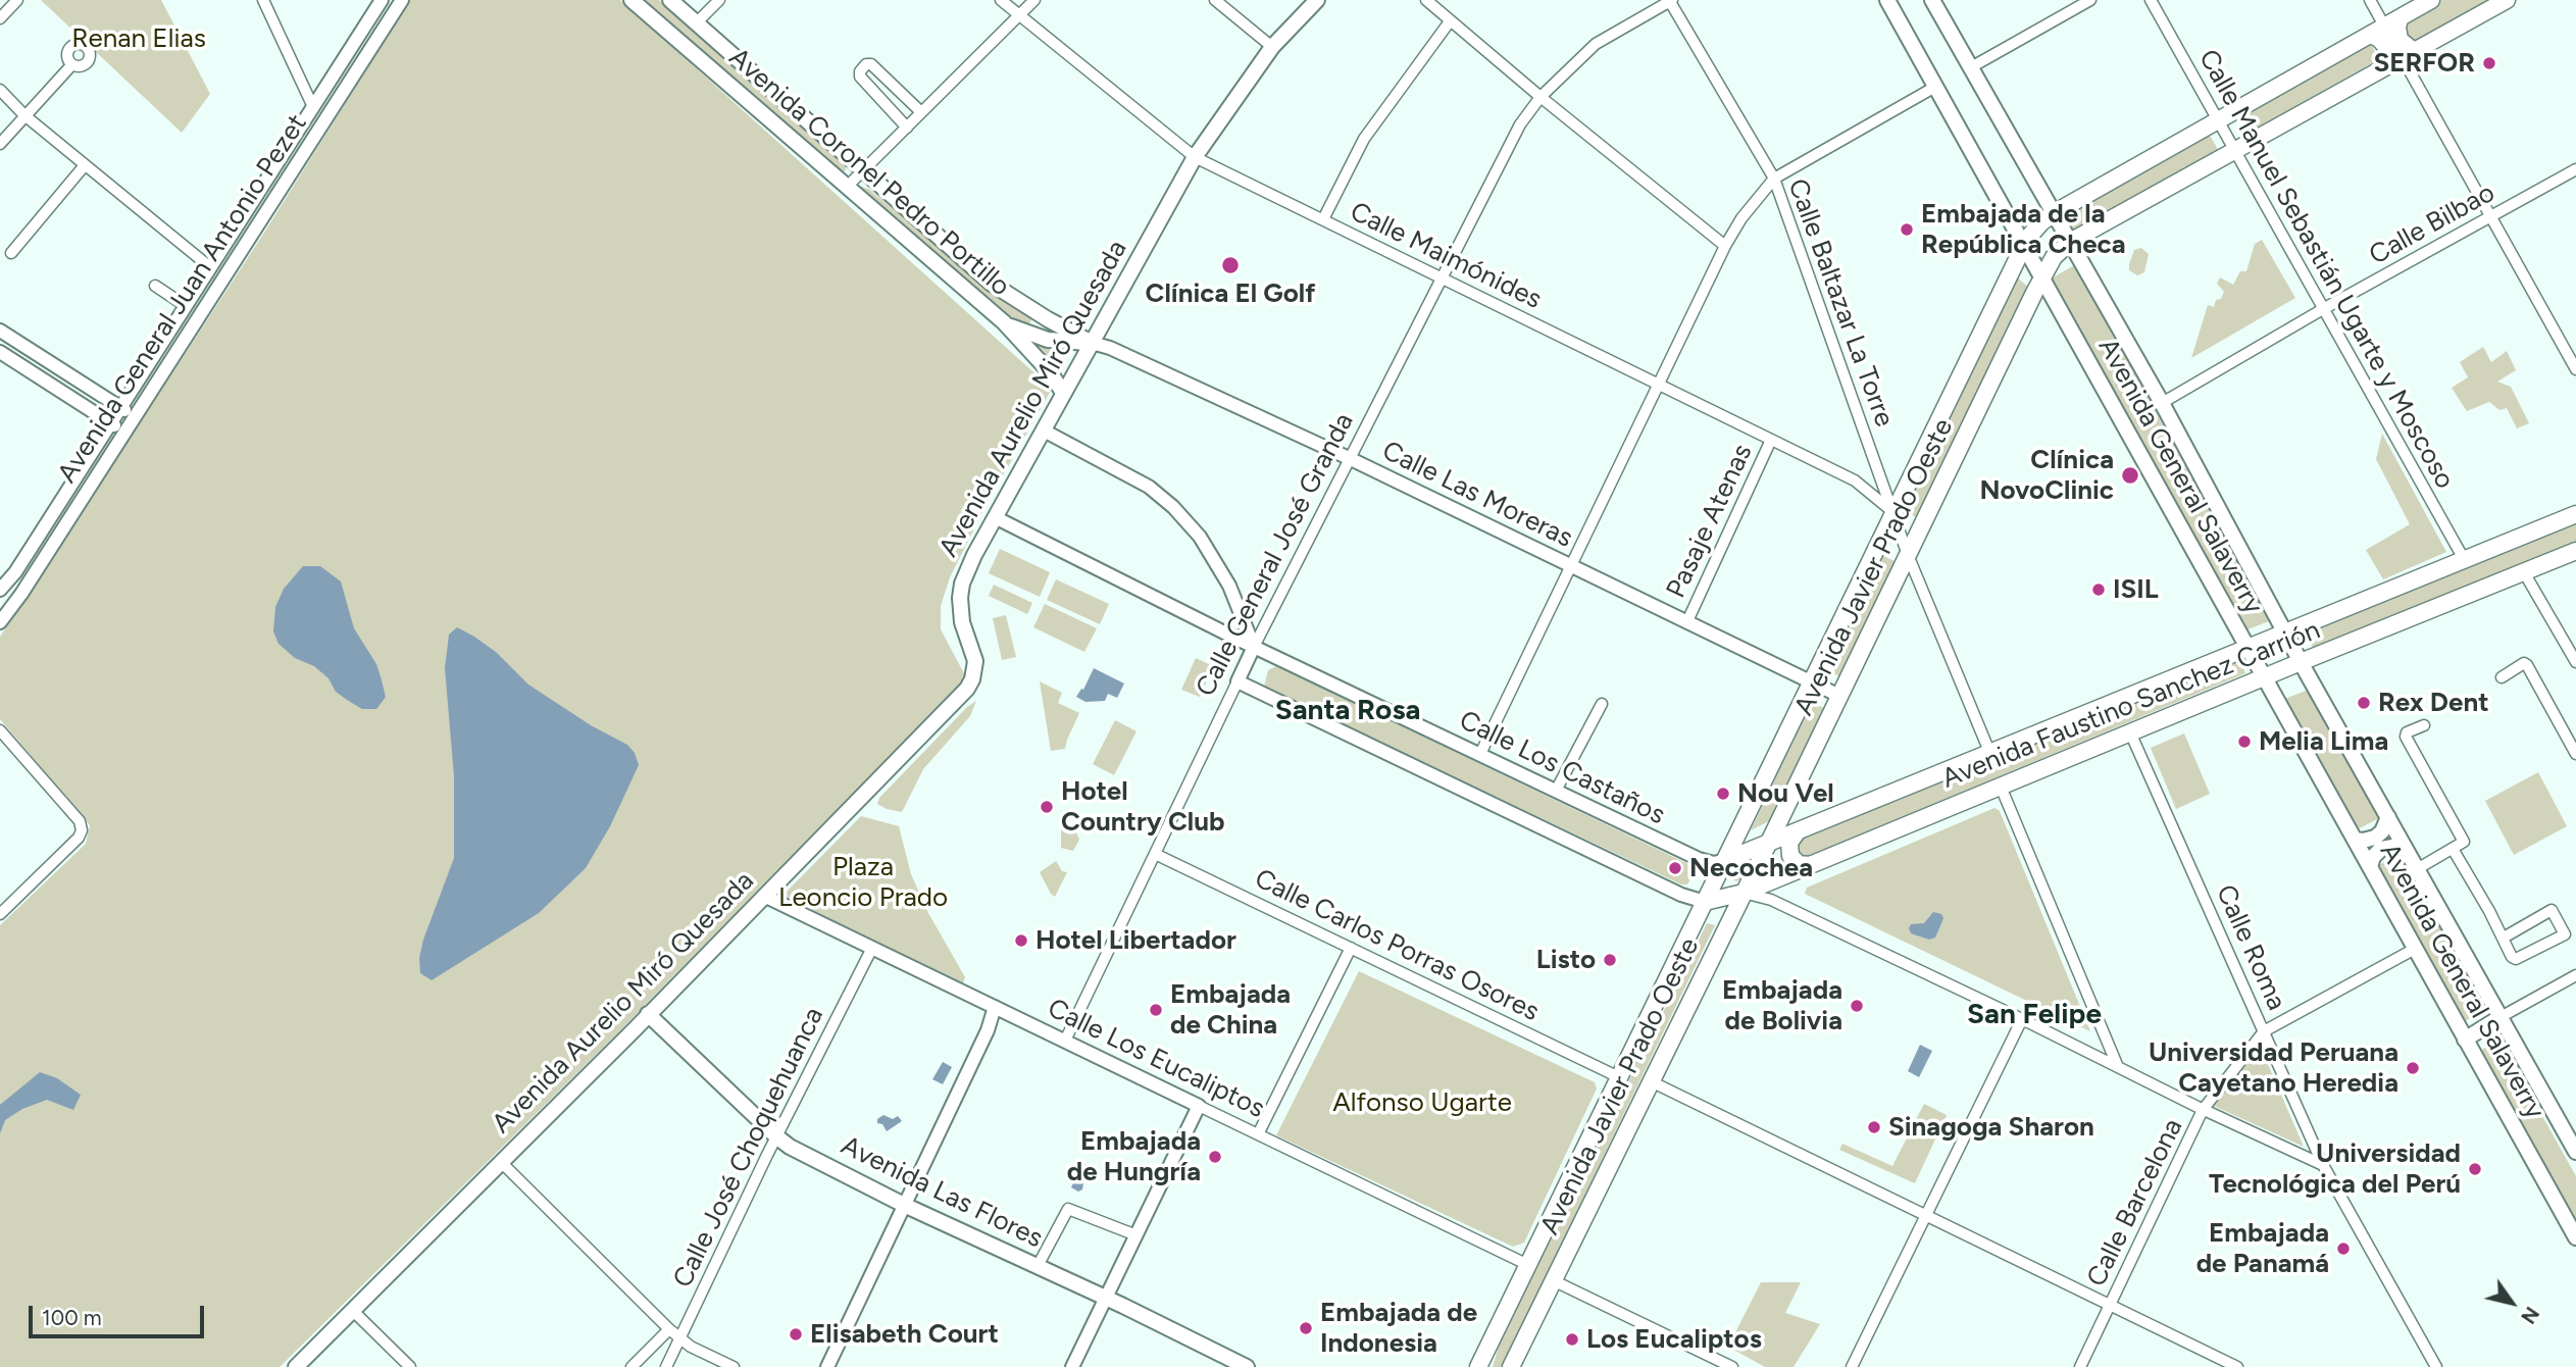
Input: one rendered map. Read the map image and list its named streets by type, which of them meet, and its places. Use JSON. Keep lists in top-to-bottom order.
{
  "streets": {
    "main road": [
      "Avenida Coronel Pedro Portillo",
      "Avenida Aurelio Miró Quesada",
      "Avenida General Salaverry",
      "Avenida Javier Prado Oeste",
      "Avenida Faustino Sanchez Carrión",
      "Avenida Las Flores"
    ],
    "street": [
      "Calle Bilbao",
      "Calle Maimónides",
      "Calle Manuel Sebastián Ugarte y Moscoso",
      "Avenida General Juan Antonio Pezet",
      "Calle Baltazar La Torre",
      "Calle Las Moreras",
      "Pasaje Atenas",
      "Calle General José Granda",
      "Calle Los Castaños",
      "Calle Carlos Porras Osores",
      "Calle Roma",
      "Calle Los Eucaliptos",
      "Calle José Choquehuanca",
      "Calle Barcelona"
    ]
  },
  "crossings": [
    ["Avenida Coronel Pedro Portillo", "Avenida Aurelio Miró Quesada"],
    ["Avenida Coronel Pedro Portillo", "Calle Las Moreras"],
    ["Calle Bilbao", "Calle Manuel Sebastián Ugarte y Moscoso"],
    ["Calle Bilbao", "Avenida General Salaverry"],
    ["Calle Maimónides", "Calle Baltazar La Torre"],
    ["Calle Maimónides", "Avenida Aurelio Miró Quesada"],
    ["Calle Maimónides", "Pasaje Atenas"],
    ["Calle Maimónides", "Calle General José Granda"],
    ["Calle Maimónides", "Avenida Javier Prado Oeste"],
    ["Calle Manuel Sebastián Ugarte y Moscoso", "Avenida Javier Prado Oeste"],
    ["Calle Manuel Sebastián Ugarte y Moscoso", "Avenida Faustino Sanchez Carrión"],
    ["Calle Baltazar La Torre", "Calle General José Granda"],
    ["Calle Baltazar La Torre", "Avenida Javier Prado Oeste"],
    ["Calle Baltazar La Torre", "Avenida Faustino Sanchez Carrión"],
    ["Avenida Aurelio Miró Quesada", "Calle Las Moreras"],
    ["Avenida Aurelio Miró Quesada", "Calle Los Castaños"],
    ["Avenida Aurelio Miró Quesada", "Calle Los Eucaliptos"],
    ["Avenida Aurelio Miró Quesada", "Avenida Las Flores"],
    ["Avenida General Salaverry", "Avenida Javier Prado Oeste"],
    ["Avenida General Salaverry", "Avenida Faustino Sanchez Carrión"],
    ["Avenida General Salaverry", "Calle Barcelona"],
    ["Calle Las Moreras", "Pasaje Atenas"],
    ["Calle Las Moreras", "Calle General José Granda"],
    ["Calle Las Moreras", "Avenida Javier Prado Oeste"],
    ["Calle General José Granda", "Calle Los Castaños"],
    ["Calle General José Granda", "Calle Carlos Porras Osores"],
    ["Calle General José Granda", "Calle Los Eucaliptos"],
    ["Avenida Javier Prado Oeste", "Avenida Faustino Sanchez Carrión"],
    ["Avenida Javier Prado Oeste", "Calle Los Castaños"],
    ["Avenida Javier Prado Oeste", "Calle Carlos Porras Osores"],
    ["Avenida Javier Prado Oeste", "Calle Los Eucaliptos"],
    ["Avenida Faustino Sanchez Carrión", "Calle Los Castaños"],
    ["Avenida Faustino Sanchez Carrión", "Calle Roma"],
    ["Calle Roma", "Calle Barcelona"],
    ["Calle Los Eucaliptos", "Calle José Choquehuanca"],
    ["Calle José Choquehuanca", "Avenida Las Flores"]
  ],
  "districts": ["Santa Rosa", "San Felipe"],
  "parks": ["Renan Elias", "Plaza Leoncio Prado", "Alfonso Ugarte"],
  "places": [
    "SERFOR",
    "Embajada de la República Checa",
    "Clínica El Golf",
    "Clínica NovoClinic",
    "ISIL",
    "Rex Dent",
    "Melia Lima",
    "Nou Vel",
    "Hotel Country Club",
    "Necochea",
    "Hotel Libertador",
    "Listo",
    "Embajada de Bolivia",
    "Embajada de China",
    "Universidad Peruana Cayetano Heredia",
    "Sinagoga Sharon",
    "Embajada de Hungría",
    "Universidad Tecnológica del Perú",
    "Embajada de Panamá",
    "Embajada de Indonesia",
    "Elisabeth Court",
    "Los Eucaliptos"
  ],
  "scale_bar": "100 m",
  "north": "bottom right"
}
